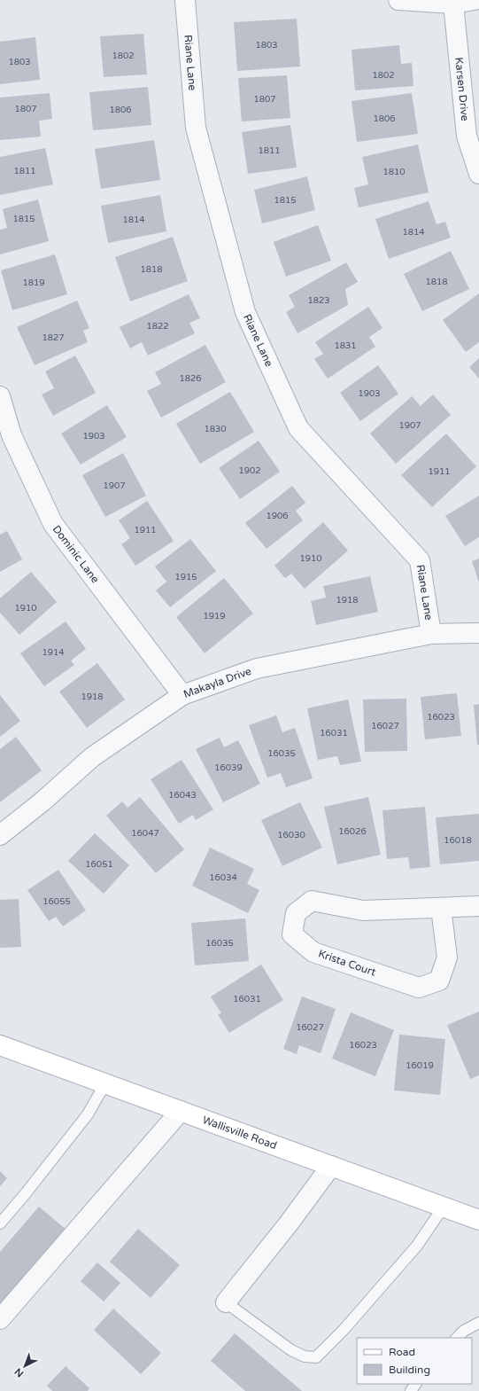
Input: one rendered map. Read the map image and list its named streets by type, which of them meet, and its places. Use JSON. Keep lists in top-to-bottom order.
{
  "streets": {
    "main road": ["Wallisville Road"],
    "street": [
      "Riane Lane",
      "Karsen Drive",
      "Dominic Lane",
      "Makayla Drive",
      "Krista Court"
    ]
  },
  "crossings": [
    ["Riane Lane", "Makayla Drive"],
    ["Dominic Lane", "Makayla Drive"]
  ],
  "house_numbers": [
    "1803",
    "1802",
    "1803",
    "1802",
    "1807",
    "1807",
    "1806",
    "1806",
    "1811",
    "1811",
    "1810",
    "1815",
    "1815",
    "1814",
    "1814",
    "1818",
    "1818",
    "1819",
    "1823",
    "1822",
    "1827",
    "1831",
    "1826",
    "1903",
    "1907",
    "1830",
    "1903",
    "1902",
    "1911",
    "1907",
    "1906",
    "1911",
    "1910",
    "1915",
    "1918",
    "1910",
    "1919",
    "1914",
    "1918",
    "16023",
    "16027",
    "16031",
    "16035",
    "16039",
    "16043",
    "16026",
    "16047",
    "16030",
    "16018",
    "16051",
    "16034",
    "16055",
    "16035",
    "16031",
    "16027",
    "16023",
    "16019"
  ],
  "legend": ["Road", "Building"],
  "north": "bottom left"
}
